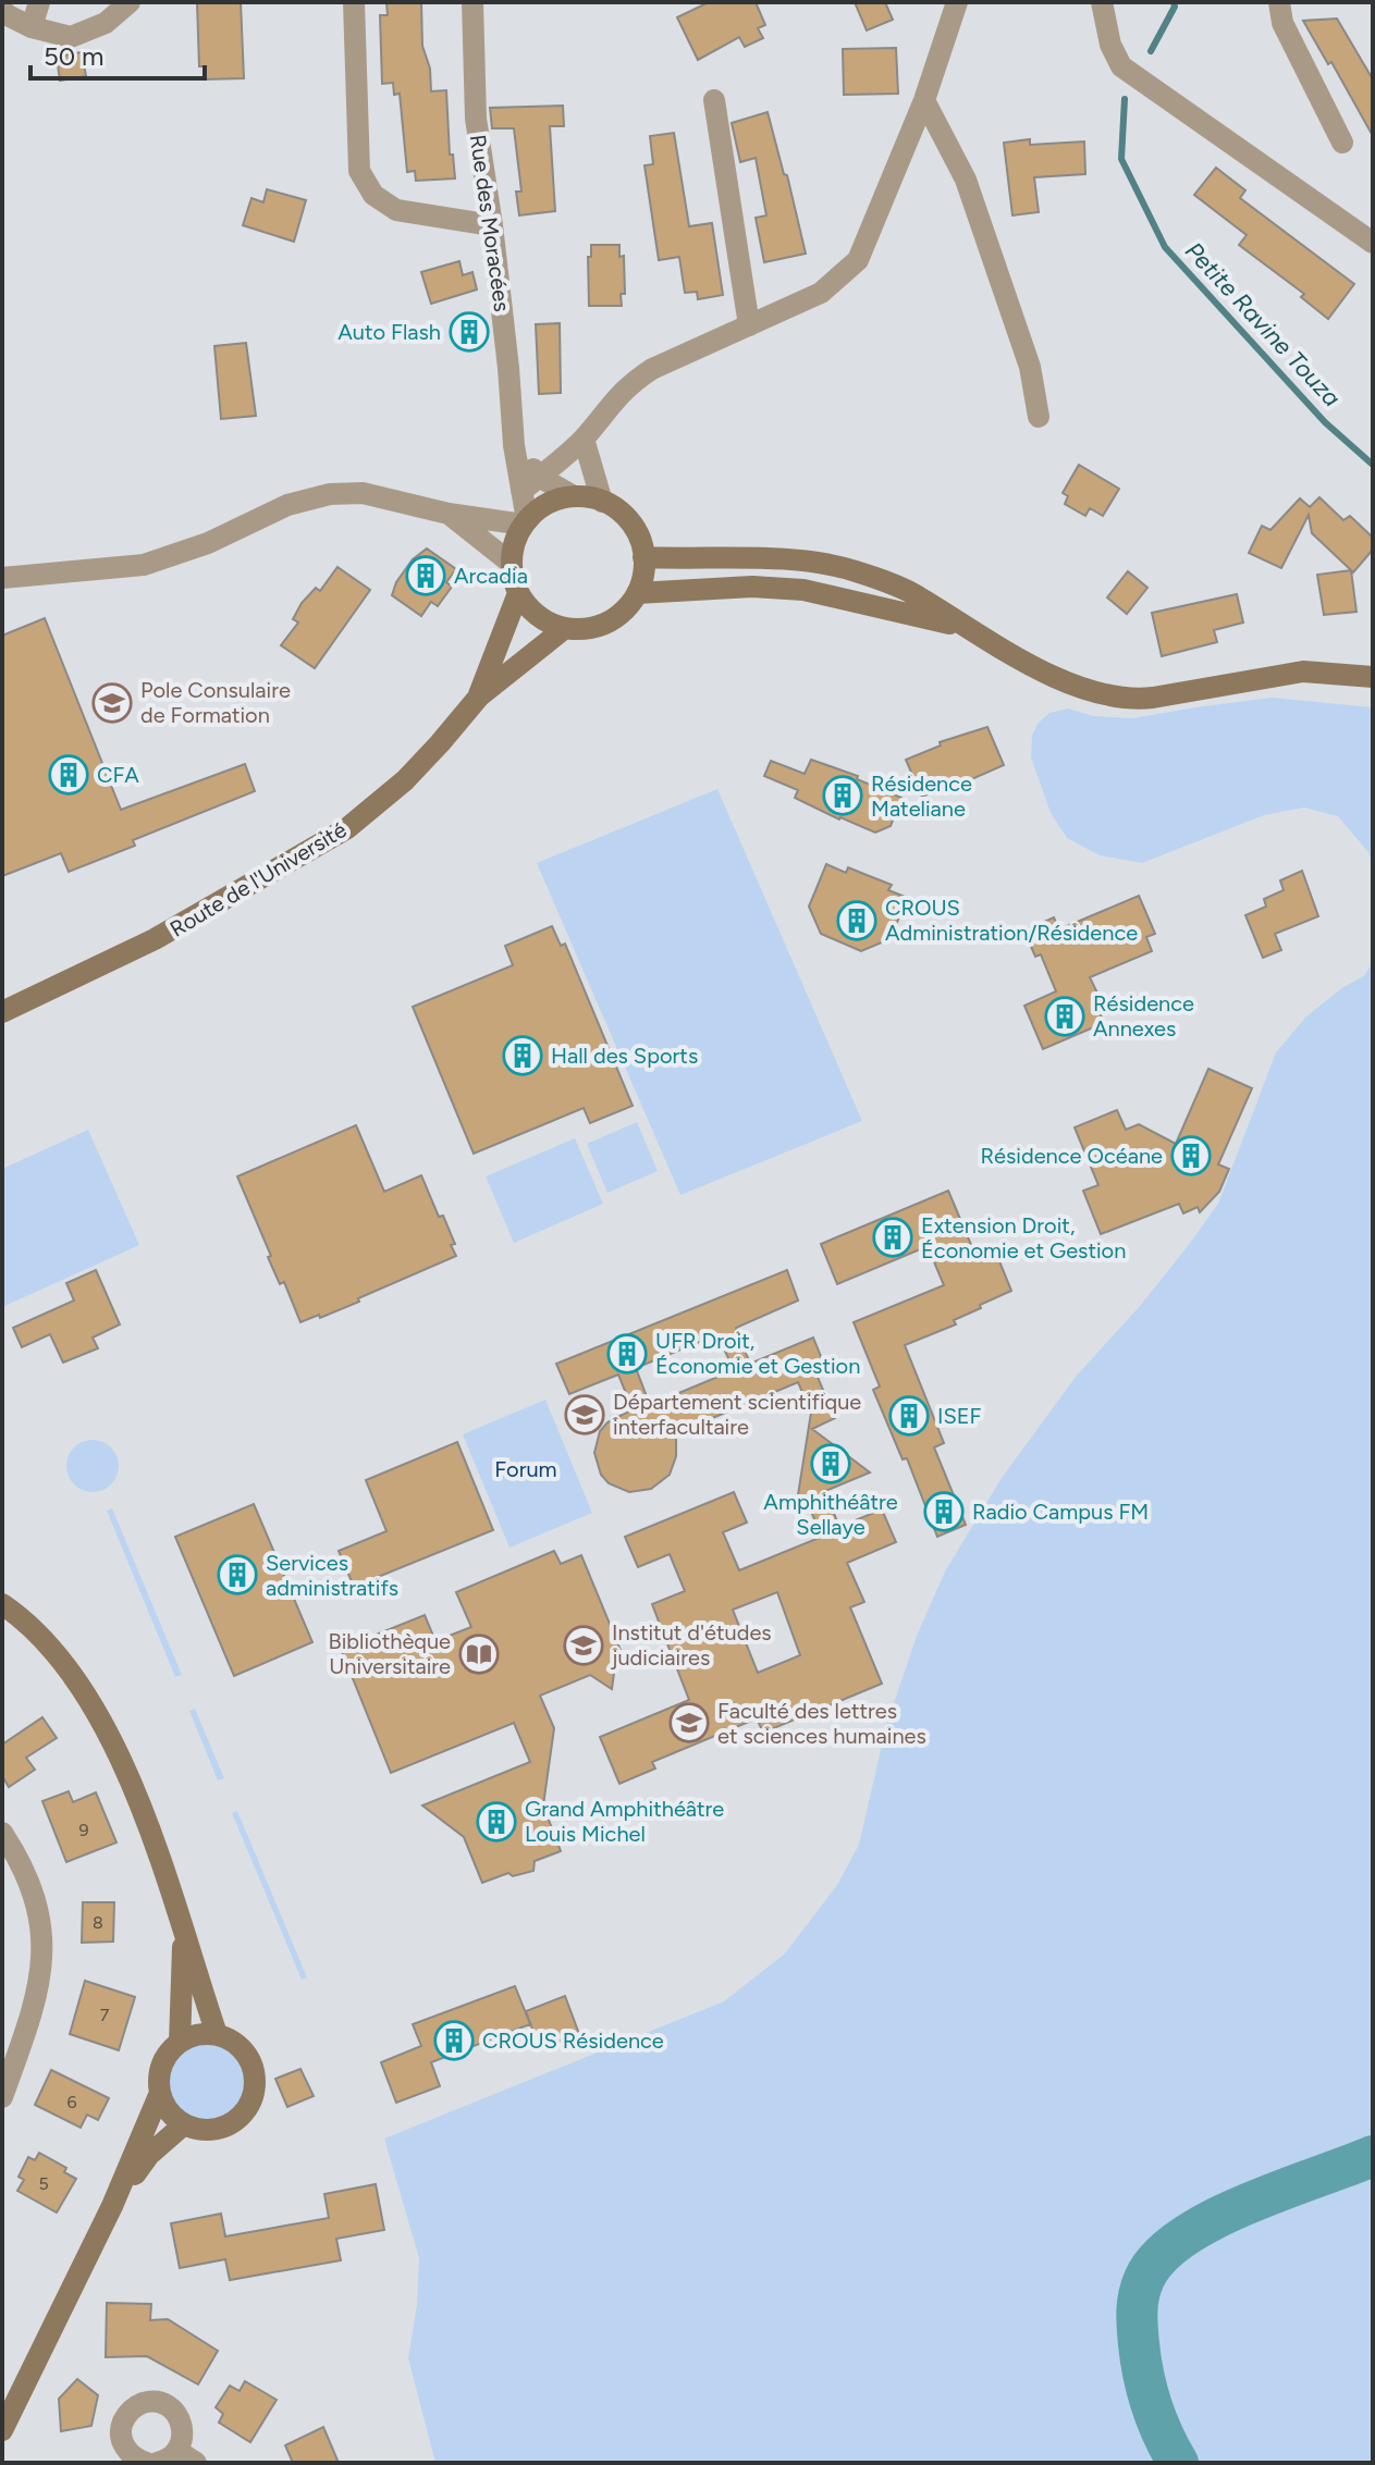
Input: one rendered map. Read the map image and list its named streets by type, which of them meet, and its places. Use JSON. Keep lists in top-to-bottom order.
{
  "streets": {
    "main road": ["Route de l'Université"],
    "street": ["Rue des Moracées"]
  },
  "crossings": [
    ["Rue des Moracées", "Route de l'Université"]
  ],
  "water": ["Petite Ravine Touza"],
  "parks": ["Forum"],
  "places": {
    "building": [
      "Auto Flash",
      "Arcadia",
      "CFA",
      "Résidence Mateliane",
      "CROUS Administration/Résidence",
      "Résidence Annexes",
      "Hall des Sports",
      "Résidence Océane",
      "Extension Droit, Économie et Gestion",
      "UFR Droit, Économie et Gestion",
      "ISEF",
      "Amphithéâtre Sellaye",
      "Radio Campus FM",
      "Services administratifs",
      "Grand Amphithéâtre Louis Michel",
      "CROUS Résidence"
    ],
    "school or university": [
      "Pole Consulaire de Formation",
      "Département scientifique interfacultaire",
      "Institut d'études judiciaires",
      "Faculté des lettres et sciences humaines"
    ],
    "library": ["Bibliothèque Universitaire"]
  },
  "house_numbers": [
    "9",
    "8",
    "7",
    "6",
    "5"
  ],
  "scale_bar": "50 m"
}
